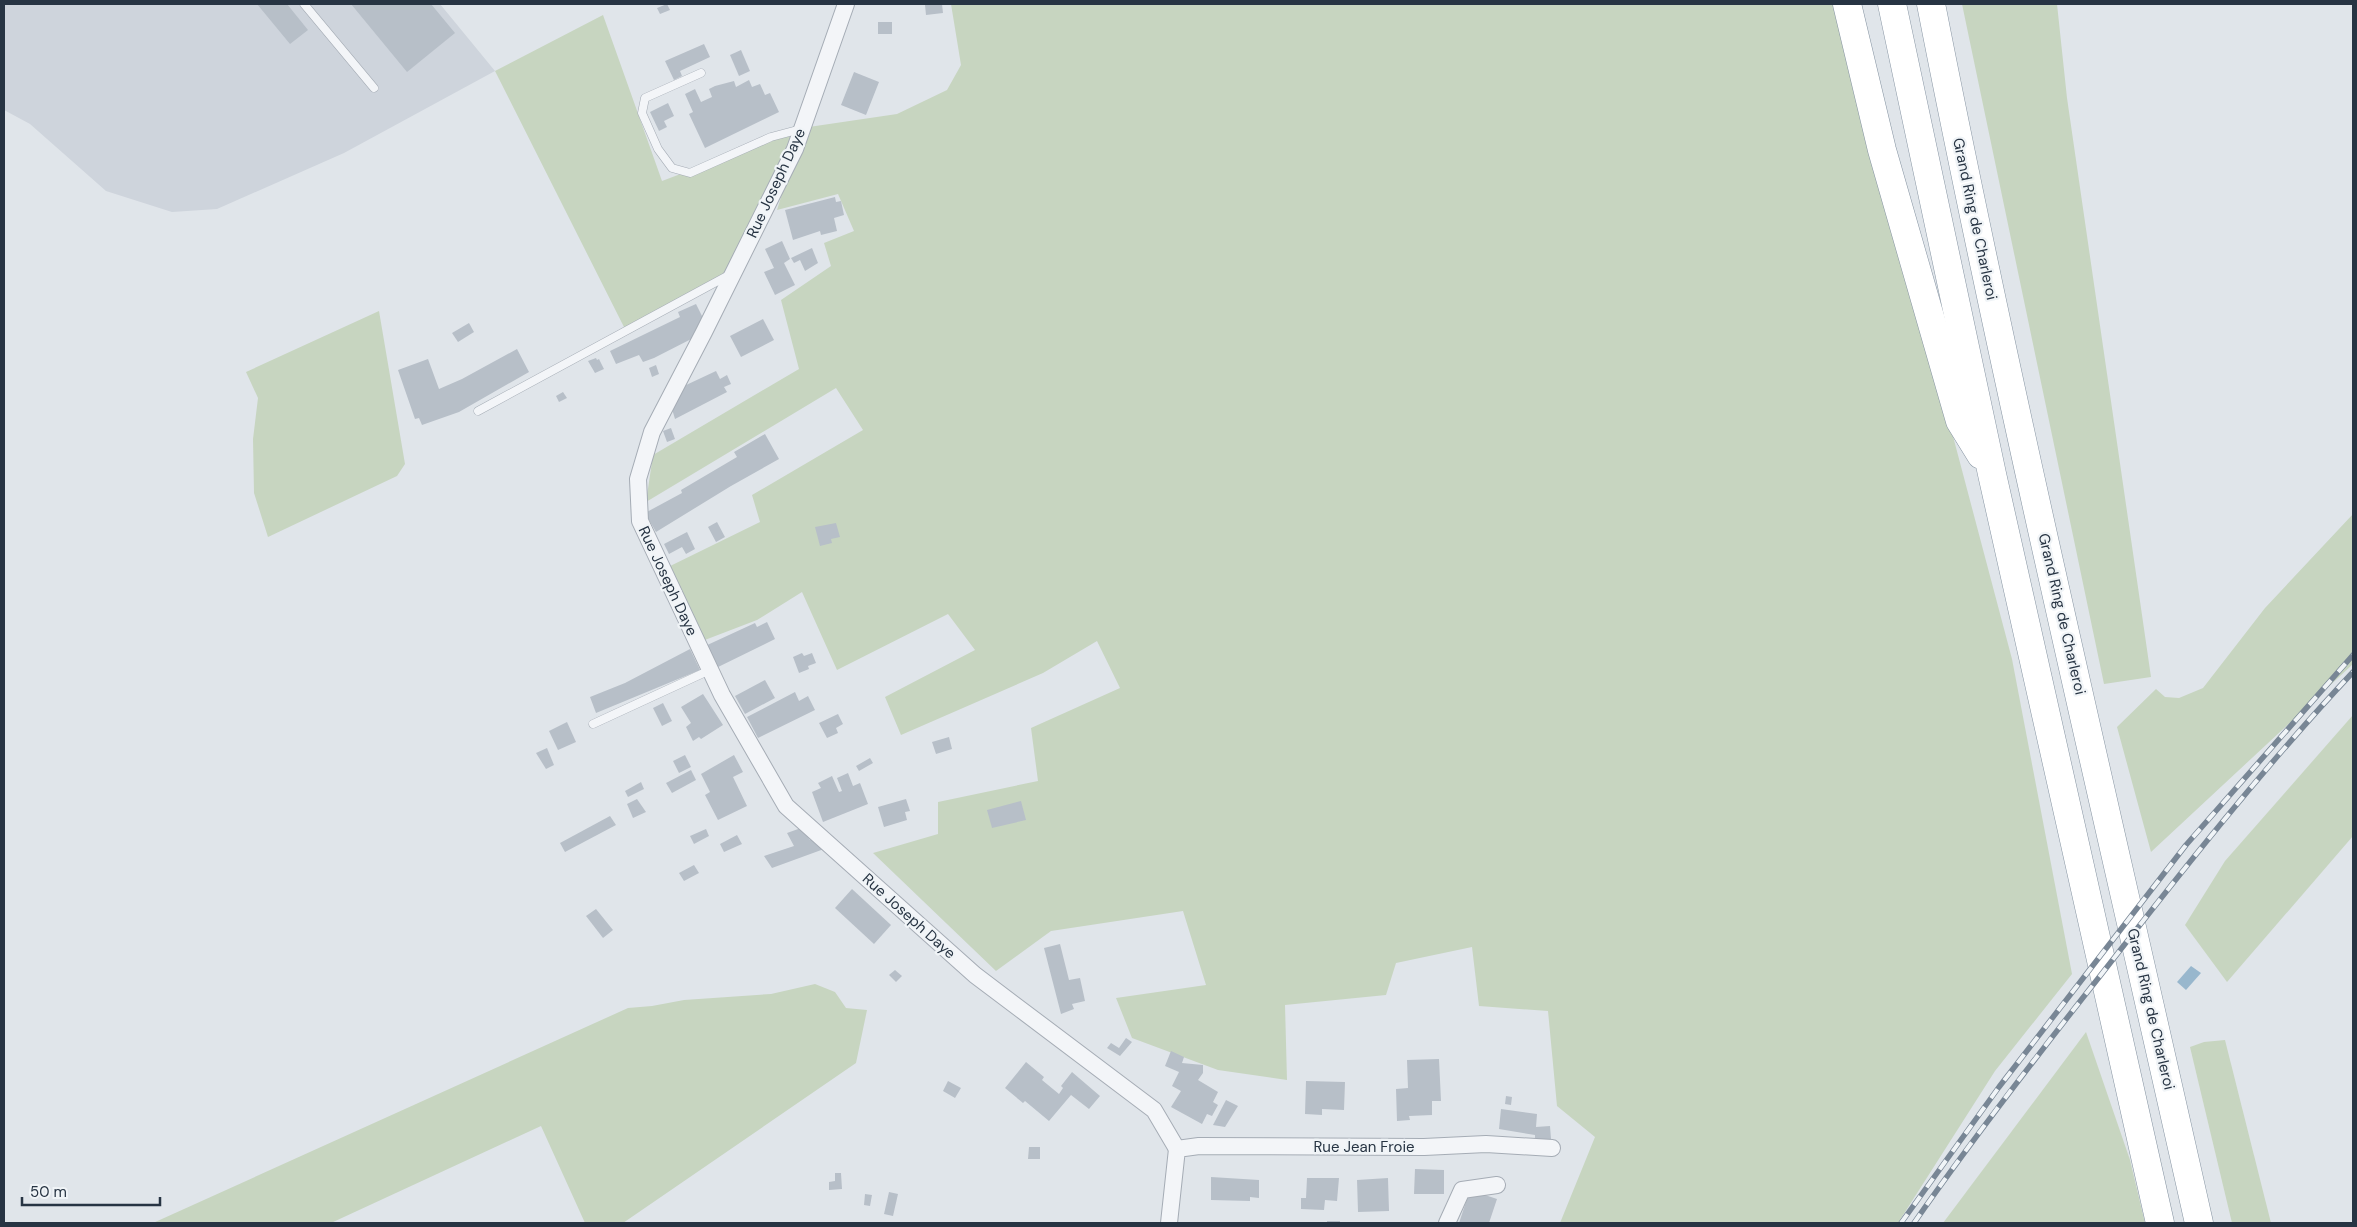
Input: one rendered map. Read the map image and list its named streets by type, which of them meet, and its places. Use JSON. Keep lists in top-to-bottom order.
{
  "streets": {
    "highway": ["Grand Ring de Charleroi"],
    "street": ["Rue Joseph Daye", "Rue Jean Froie"]
  },
  "crossings": [
    ["Rue Joseph Daye", "Rue Jean Froie"]
  ],
  "scale_bar": "50 m"
}
